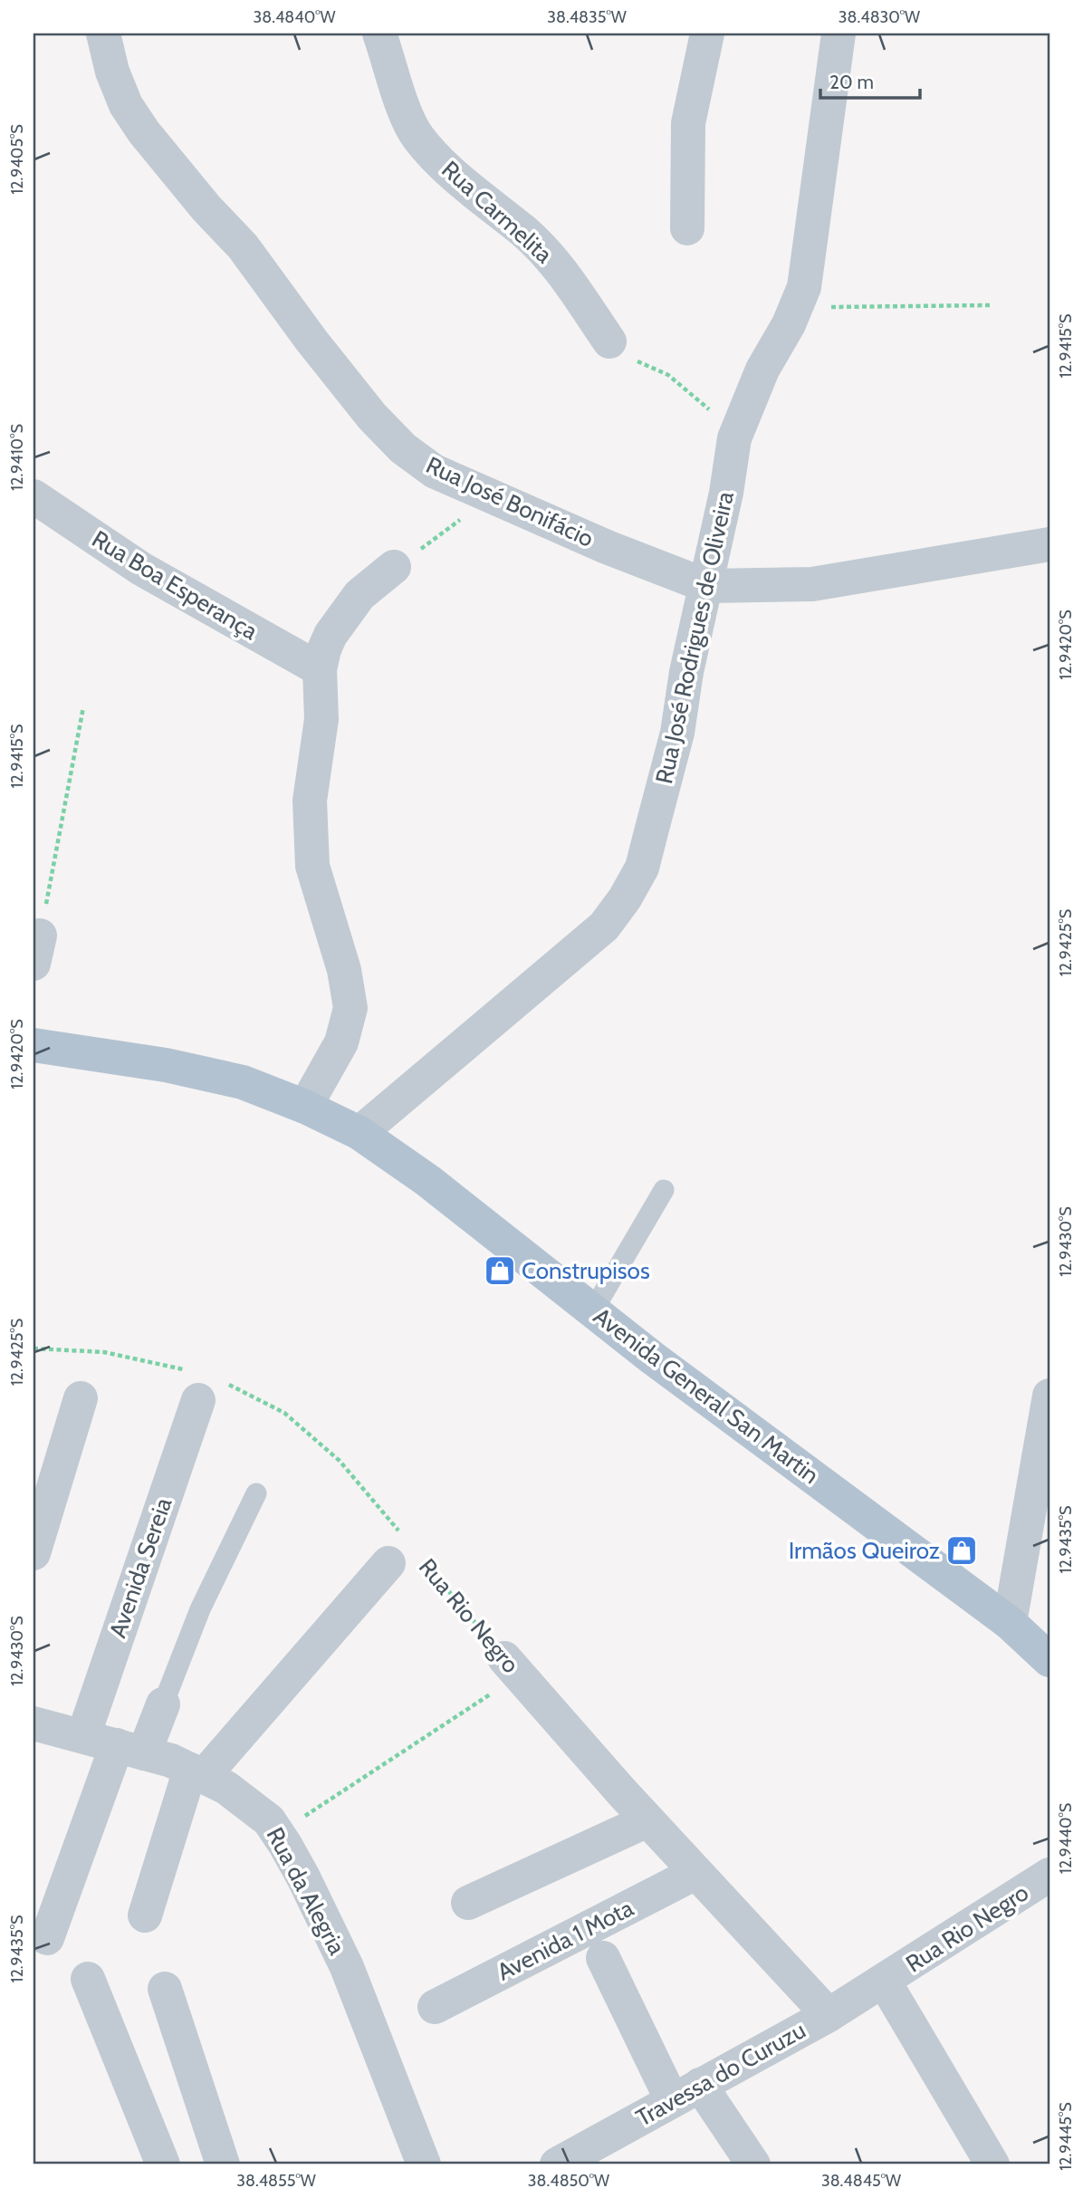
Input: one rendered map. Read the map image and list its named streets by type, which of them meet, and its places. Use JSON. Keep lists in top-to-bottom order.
{
  "streets": {
    "main road": ["Avenida General San Martin"],
    "street": [
      "Rua Carmelita",
      "Rua José Bonifácio",
      "Rua Boa Esperança",
      "Rua José Rodrigues de Oliveira",
      "Avenida Sereia",
      "Rua Rio Negro",
      "Rua da Alegria",
      "Avenida 1 Mota",
      "Travessa do Curuzu"
    ]
  },
  "crossings": [
    ["Rua José Bonifácio", "Rua José Rodrigues de Oliveira"],
    ["Rua José Rodrigues de Oliveira", "Avenida General San Martin"],
    ["Avenida Sereia", "Rua Rio Negro"],
    ["Avenida Sereia", "Rua da Alegria"],
    ["Rua Rio Negro", "Avenida 1 Mota"],
    ["Rua Rio Negro", "Travessa do Curuzu"]
  ],
  "places": {
    "shop": ["Construpisos", "Irmãos Queiroz"]
  },
  "scale_bar": "20 m",
  "coordinates": [
    "38.4840°W",
    "38.4835°W",
    "38.4830°W",
    "12.9405°S",
    "12.9415°S",
    "12.9410°S",
    "12.9420°S",
    "12.9425°S",
    "12.9430°S",
    "12.9435°S",
    "12.9440°S",
    "12.9445°S",
    "38.4855°W",
    "38.4850°W",
    "38.4845°W"
  ]
}
